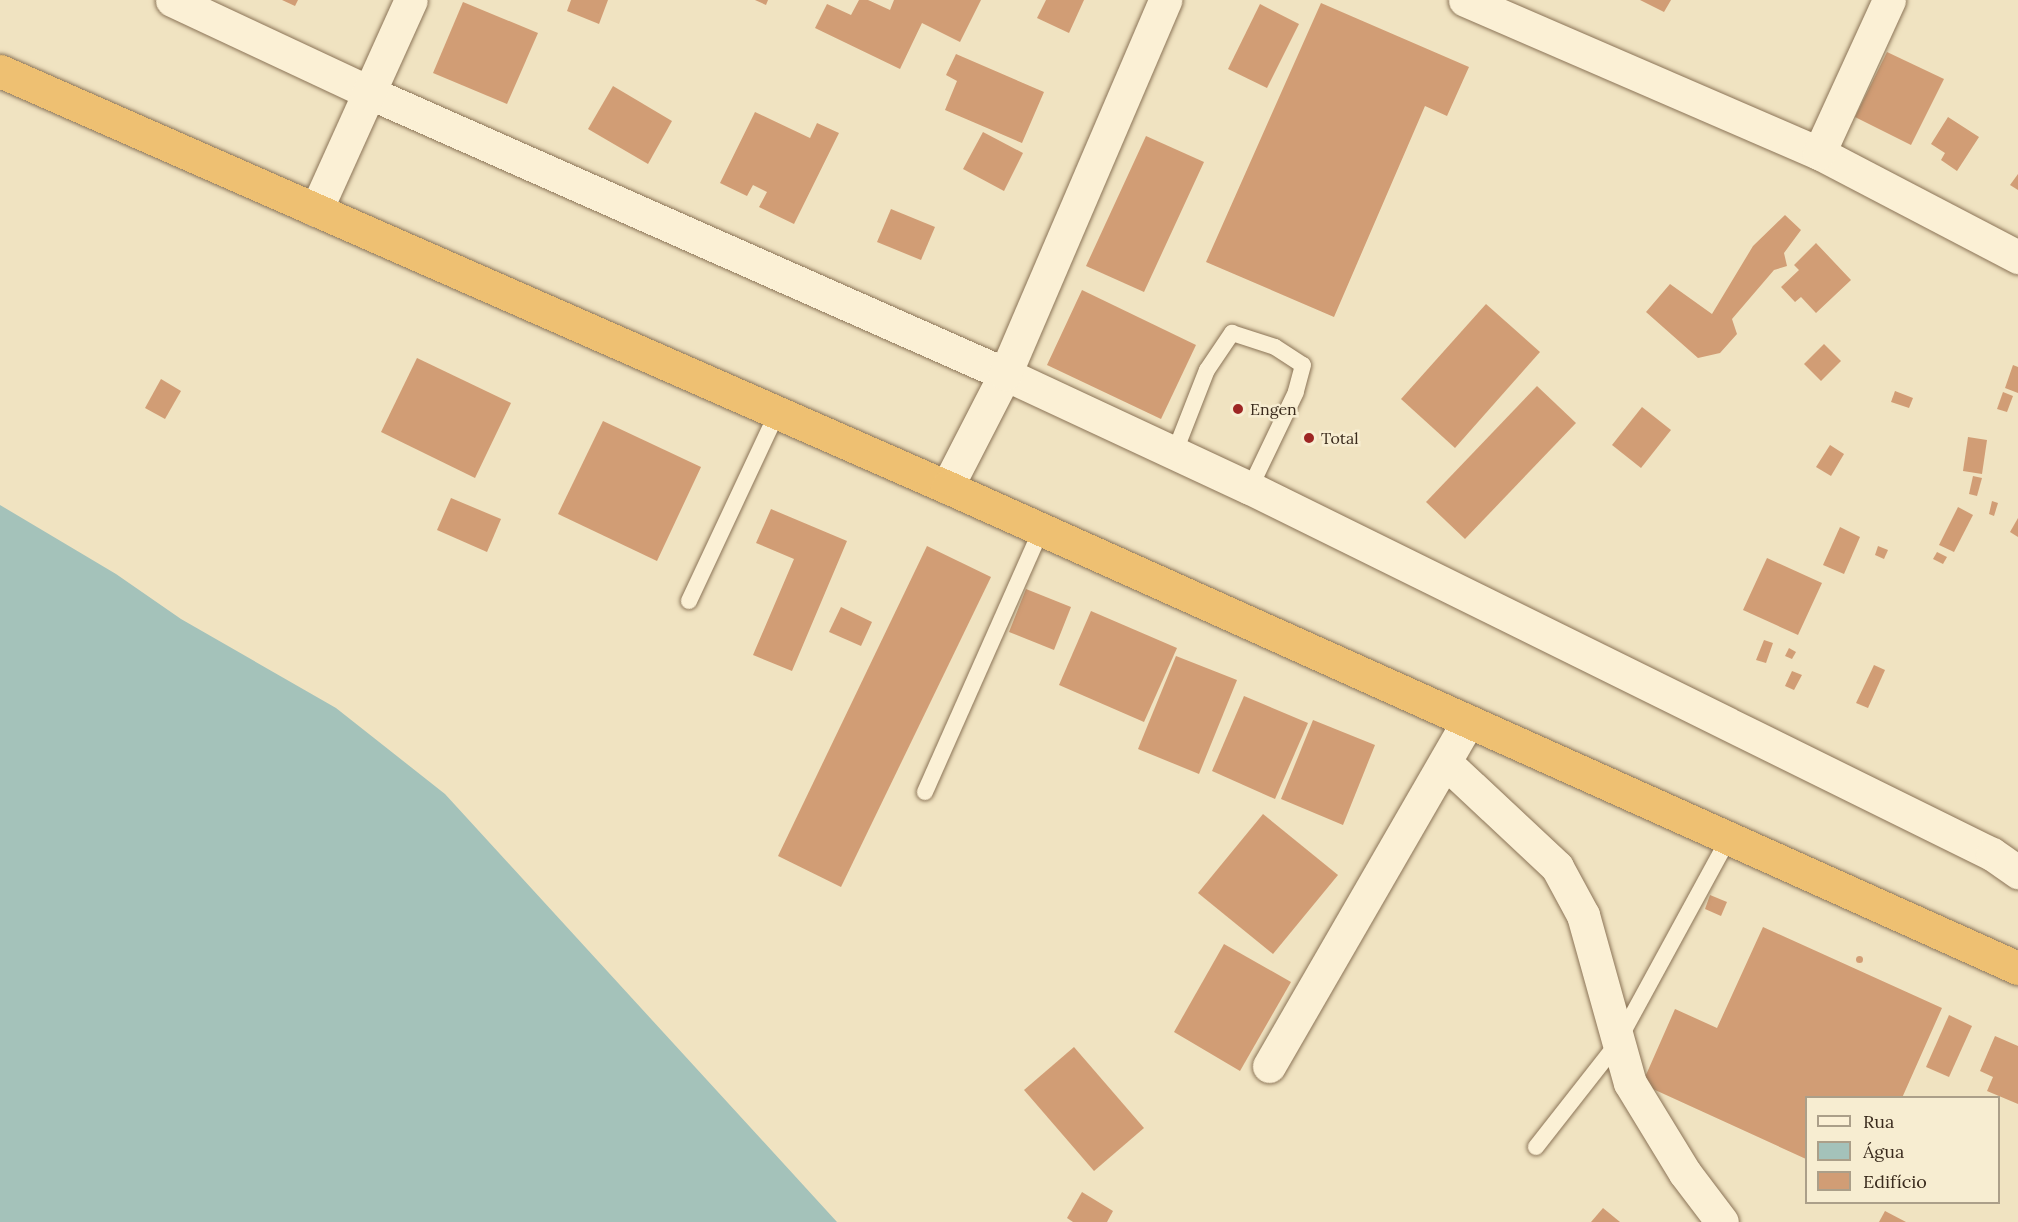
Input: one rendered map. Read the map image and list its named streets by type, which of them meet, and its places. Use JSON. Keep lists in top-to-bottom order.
{
  "places": ["Engen", "Total"],
  "legend": ["Rua", "Água", "Edifício"]
}
